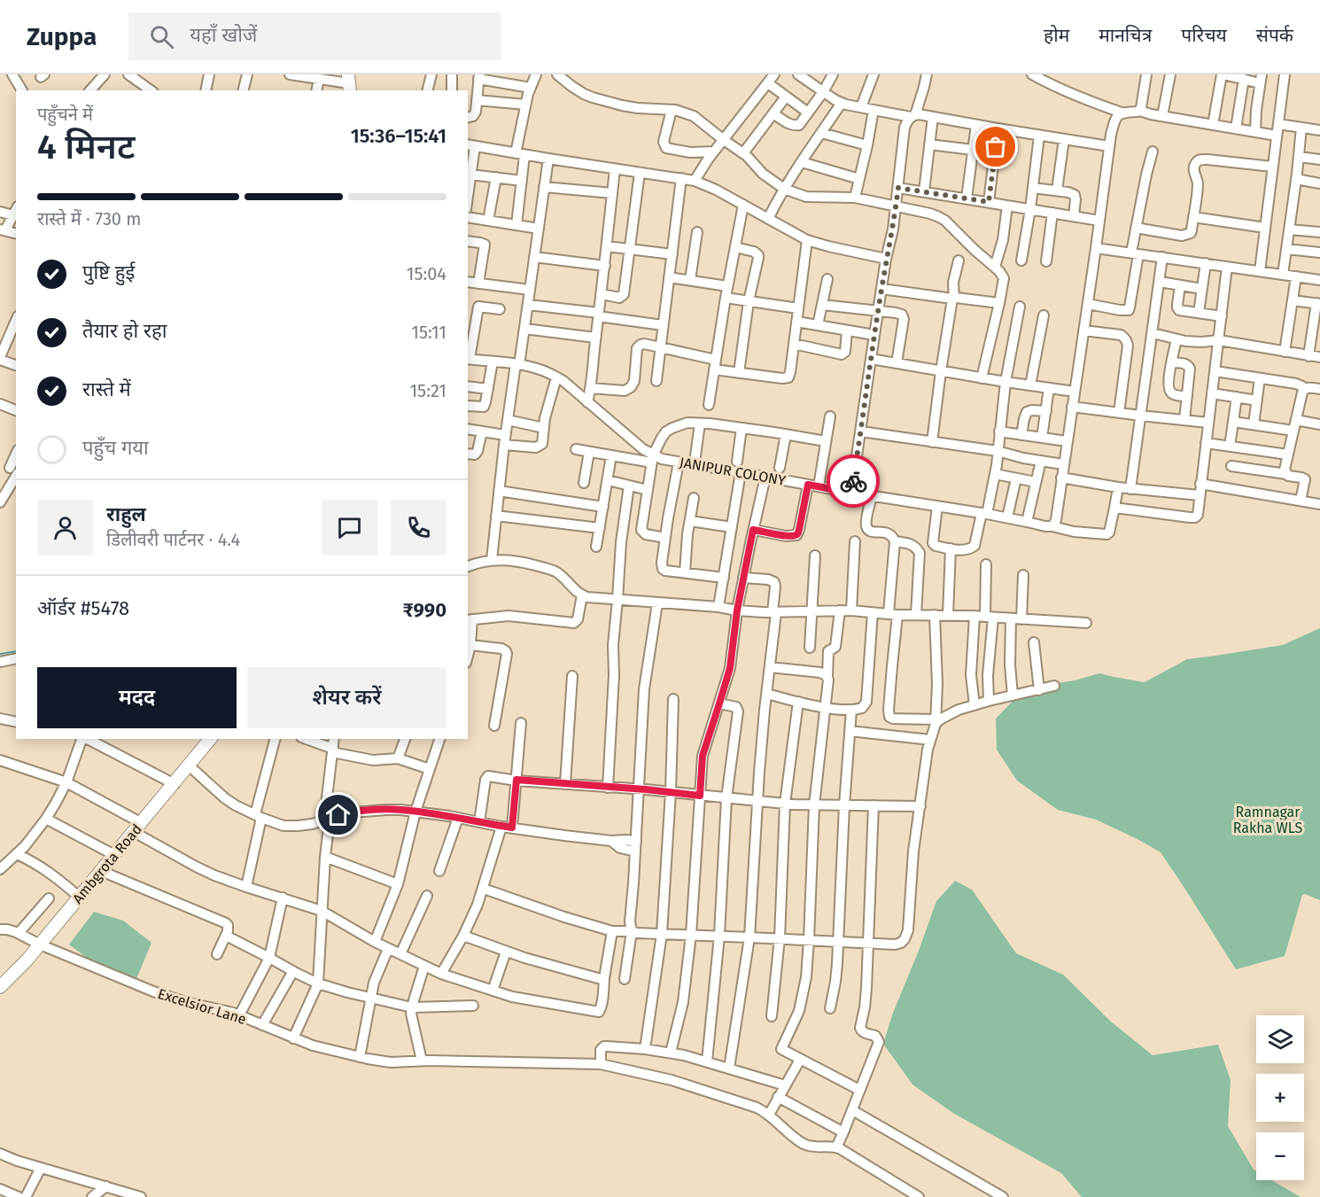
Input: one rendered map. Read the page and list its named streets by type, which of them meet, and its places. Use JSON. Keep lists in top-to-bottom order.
{
  "streets": {
    "main road": ["Ambgrota Road"],
    "street": ["JANIPUR COLONY", "Excelsior Lane"]
  },
  "crossings": [
    ["Ambgrota Road", "Excelsior Lane"]
  ],
  "parks": ["Ramnagar Rakha WLS"],
  "page": {
    "header": "Zuppa",
    "search": "यहाँ खोजें",
    "nav": [
      "होम",
      "मानचित्र",
      "परिचय",
      "संपर्क"
    ],
    "heading": ["4 मिनट", "पहुँचने में", "15:36–15:41"],
    "panel": [
      "राहुल",
      "डिलीवरी पार्टनर · 4.4",
      "ऑर्डर #5478",
      "₹990"
    ],
    "bar": "रास्ते में · 730 m",
    "list": [
      ["पुष्टि हुई", "15:04"],
      ["तैयार हो रहा", "15:11"],
      ["रास्ते में", "15:21"],
      "पहुँच गया"
    ],
    "buttons": ["मदद", "शेयर करें"],
    "map_buttons": ["+", "−"]
  }
}
